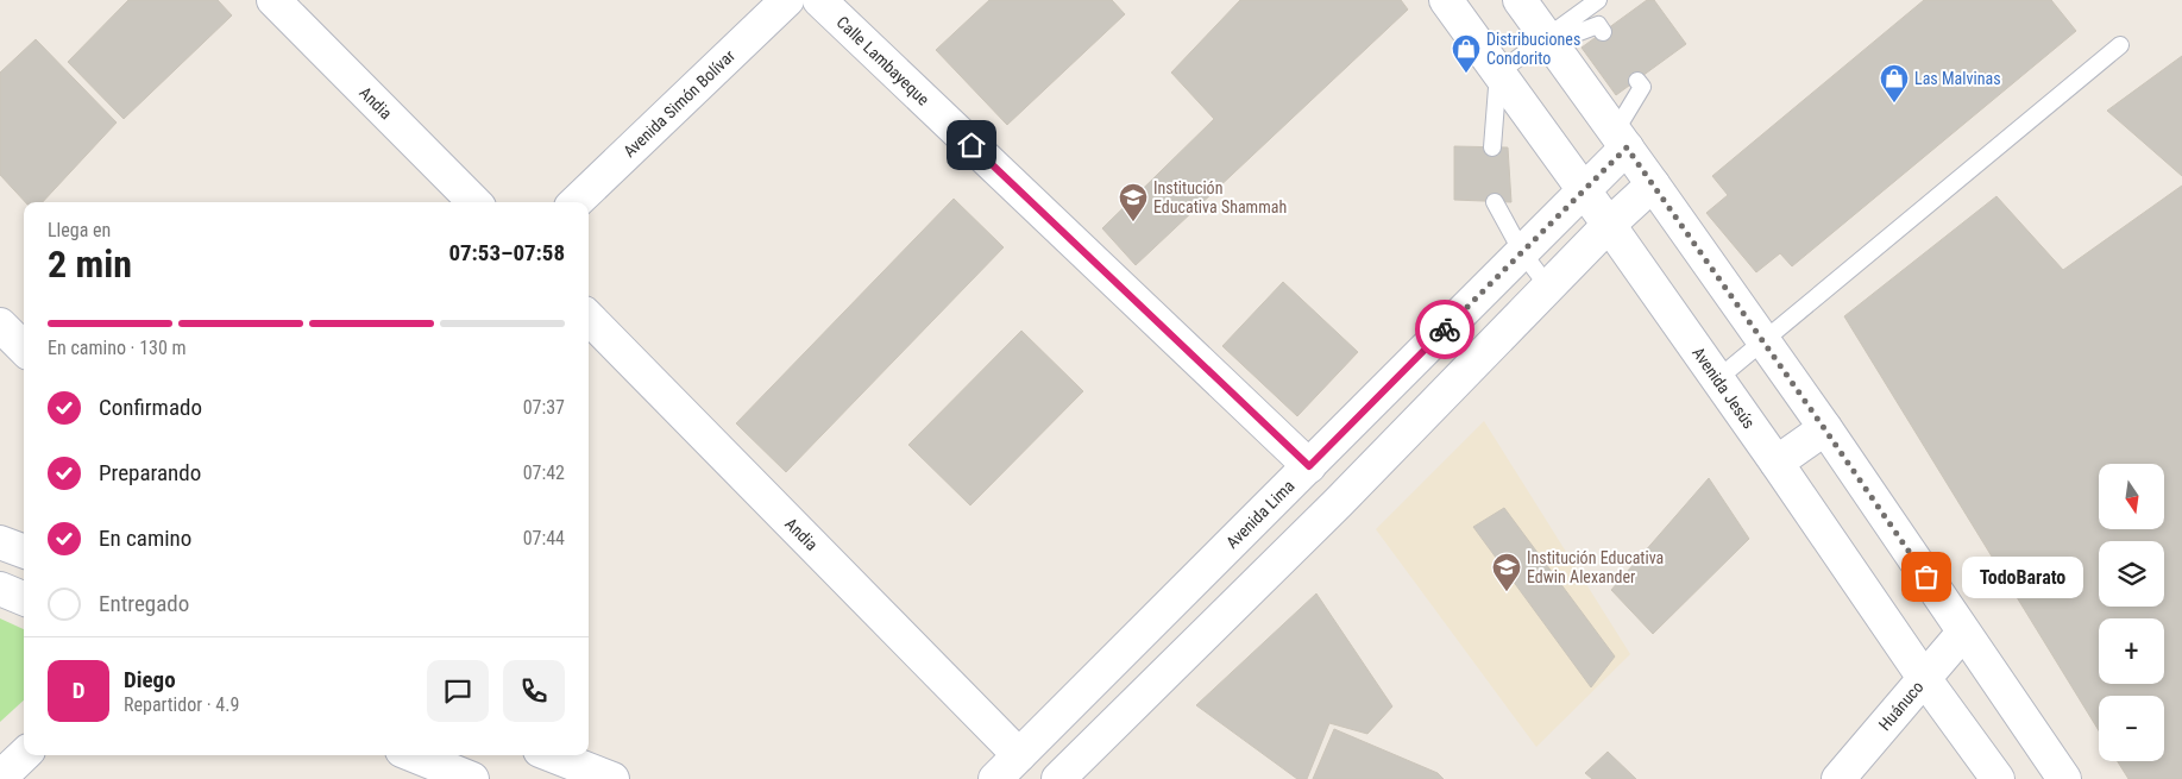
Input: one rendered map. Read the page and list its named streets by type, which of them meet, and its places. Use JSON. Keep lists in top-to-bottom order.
{
  "streets": {
    "street": [
      "Calle Lambayeque",
      "Andia",
      "Avenida Simón Bolívar",
      "Avenida Jesús",
      "Avenida Lima",
      "Huánuco"
    ]
  },
  "crossings": [
    ["Calle Lambayeque", "Avenida Lima"],
    ["Andia", "Avenida Lima"],
    ["Avenida Jesús", "Avenida Lima"],
    ["Avenida Jesús", "Huánuco"]
  ],
  "places": {
    "shop": ["Distribuciones Condorito", "Las Malvinas"],
    "school or university": ["Institución Educativa Shammah", "Institución Educativa Edwin Alexander"],
    "other": ["TodoBarato"]
  },
  "north": "bottom",
  "page": {
    "heading": ["2 min", "Llega en", "07:53–07:58"],
    "panel": ["Diego", "Repartidor · 4.9"],
    "bar": "En camino · 130 m",
    "list": [
      ["Confirmado", "07:37"],
      ["Preparando", "07:42"],
      ["En camino", "07:44"],
      "Entregado"
    ],
    "map_buttons": ["+", "−"],
    "bubble": "TodoBarato",
    "round": "D"
  }
}
